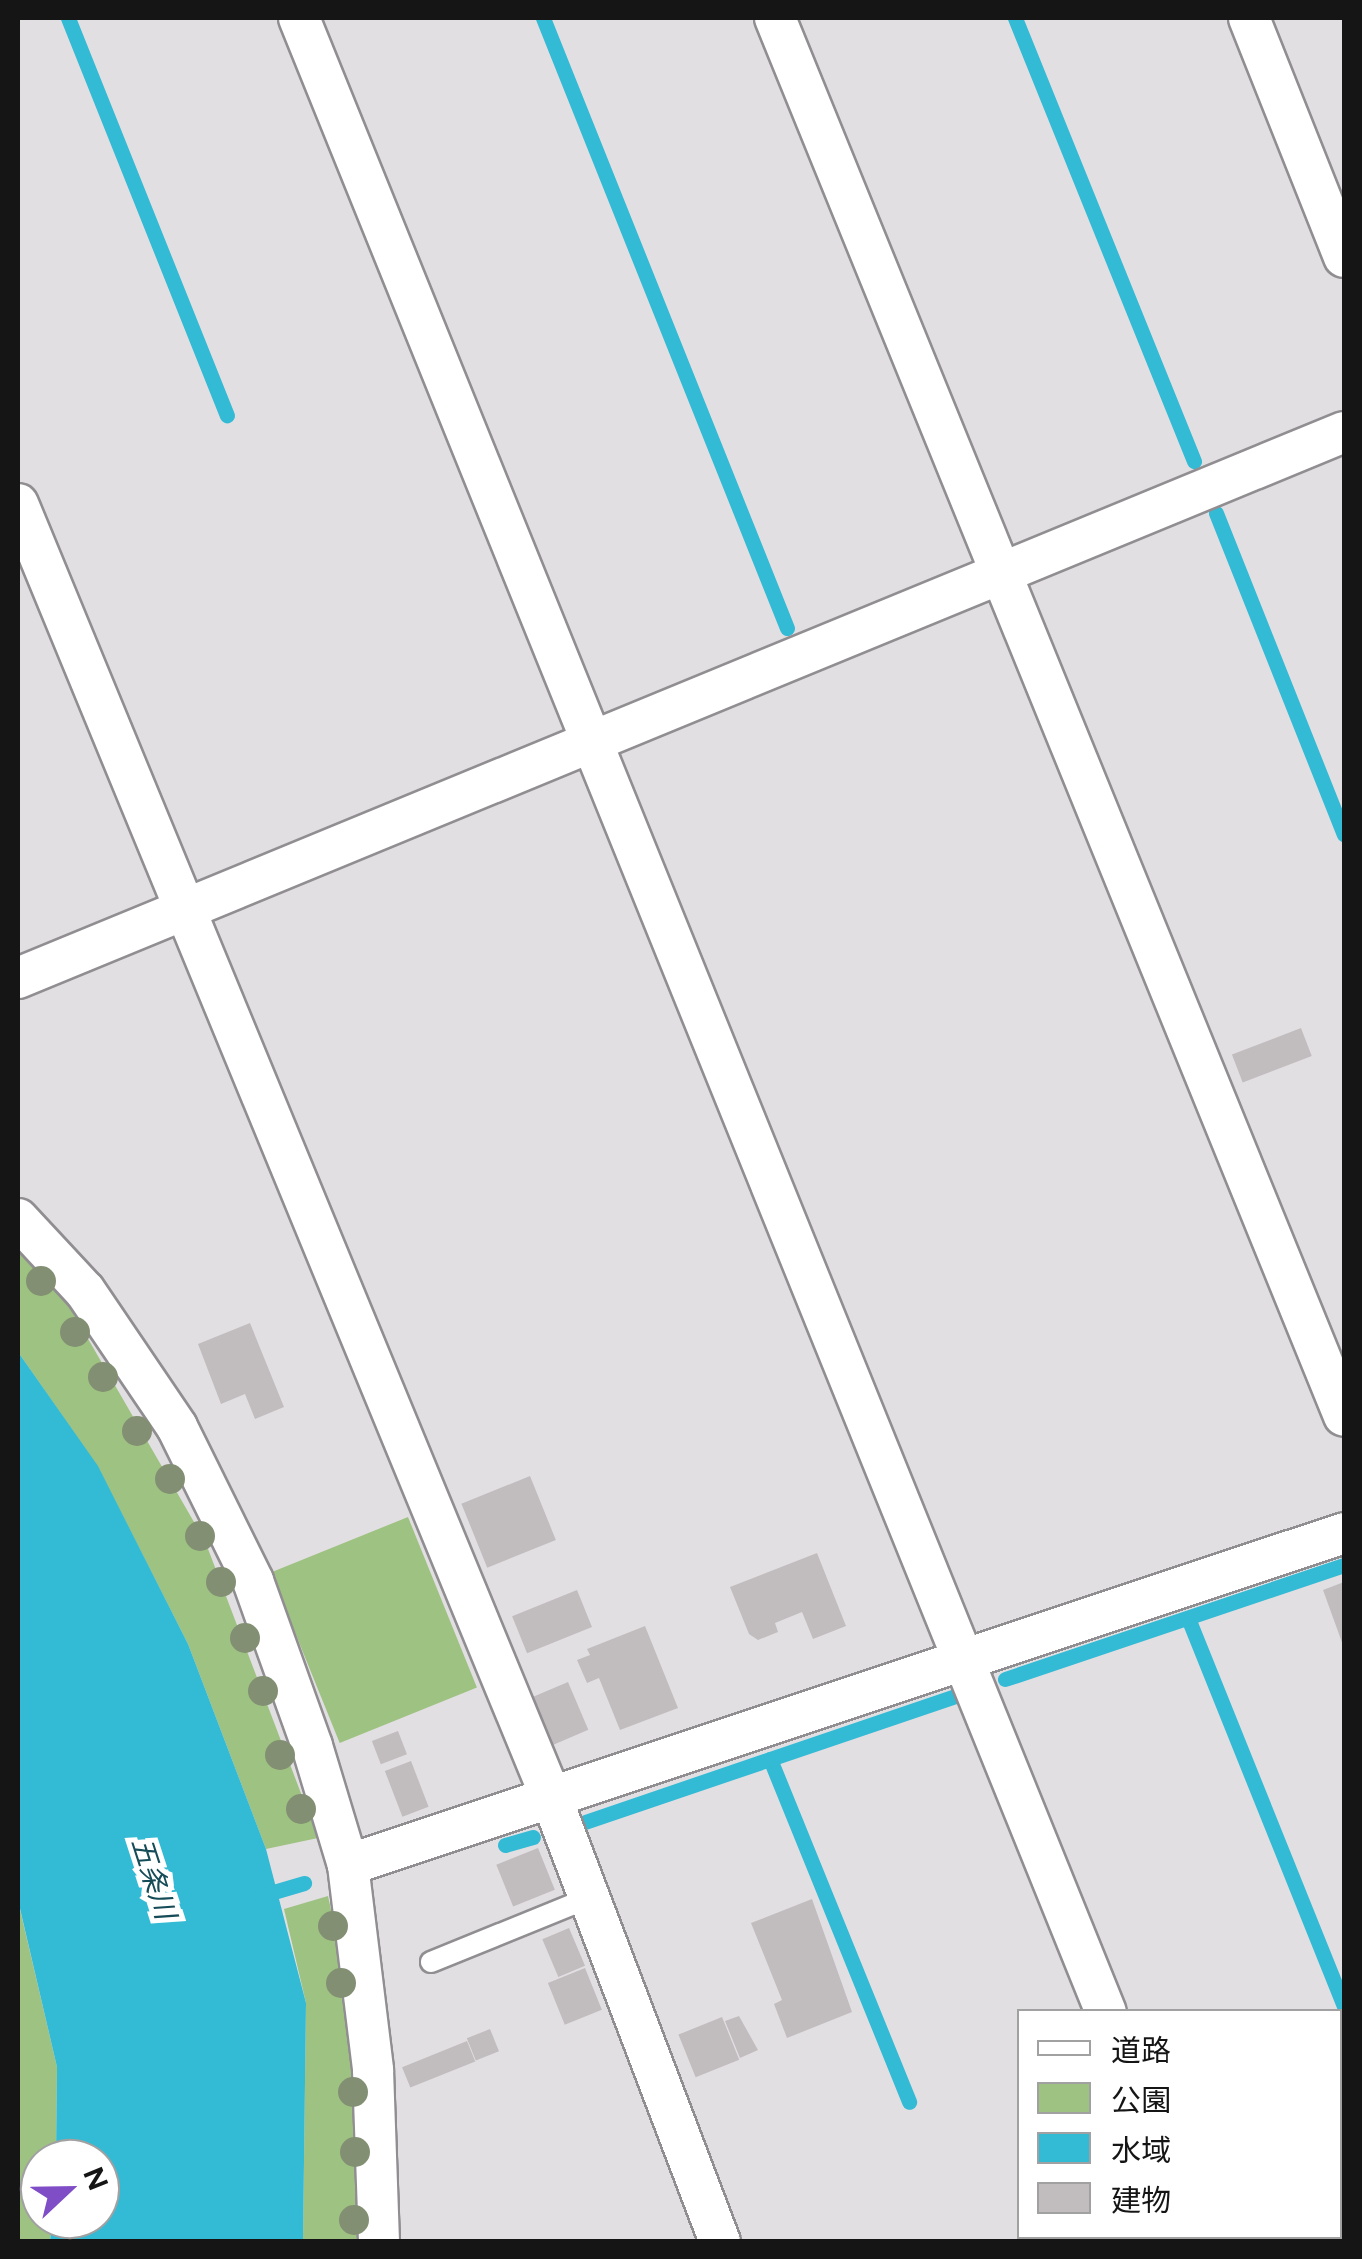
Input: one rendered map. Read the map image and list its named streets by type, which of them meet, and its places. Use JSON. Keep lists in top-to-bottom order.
{
  "water": ["五条川"],
  "legend": [
    "道路",
    "公園",
    "水域",
    "建物"
  ],
  "north": "right"
}
